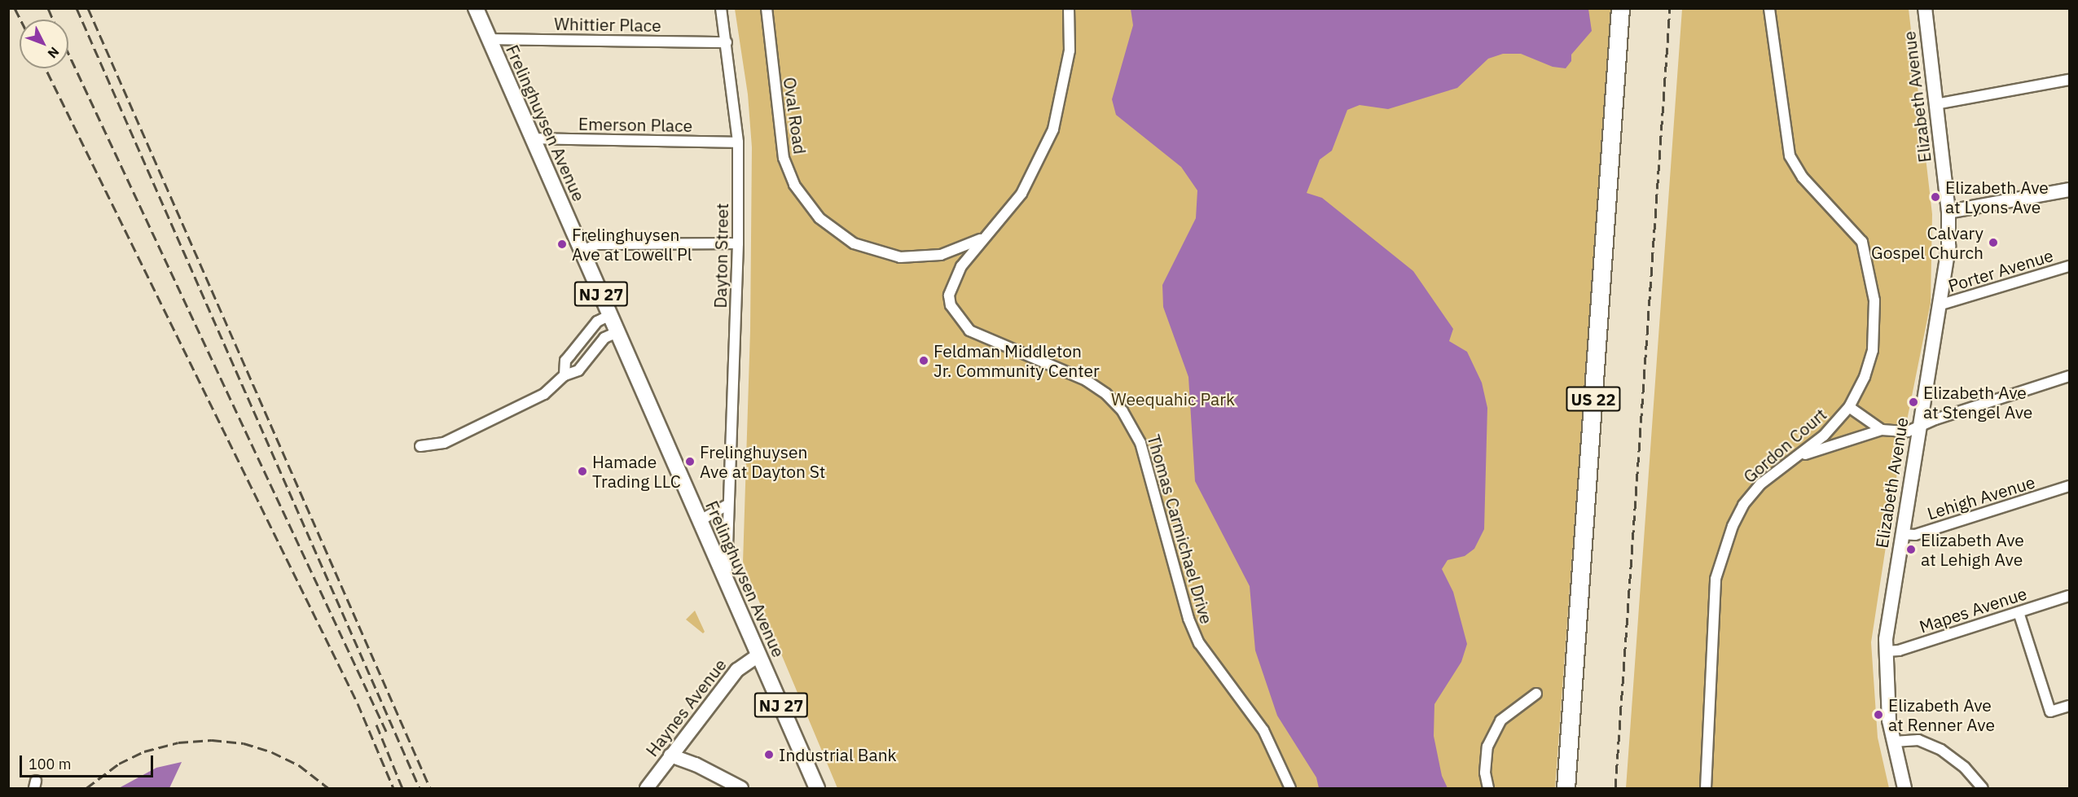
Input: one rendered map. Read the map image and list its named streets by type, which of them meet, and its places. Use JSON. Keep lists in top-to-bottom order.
{
  "streets": {
    "highway": ["US 22"],
    "main road": [
      "Elizabeth Avenue",
      "Frelinghuysen Avenue",
      "NJ 27",
      "Haynes Avenue"
    ],
    "street": [
      "Whittier Place",
      "Oval Road",
      "Emerson Place",
      "Dayton Street",
      "Porter Avenue",
      "Gordon Court",
      "Lehigh Avenue",
      "Thomas Carmichael Drive",
      "Mapes Avenue"
    ]
  },
  "crossings": [
    ["Whittier Place", "Frelinghuysen Avenue"],
    ["Whittier Place", "Dayton Street"],
    ["Elizabeth Avenue", "Porter Avenue"],
    ["Elizabeth Avenue", "Lehigh Avenue"],
    ["Elizabeth Avenue", "Mapes Avenue"],
    ["Oval Road", "Thomas Carmichael Drive"],
    ["Frelinghuysen Avenue", "Emerson Place"],
    ["Frelinghuysen Avenue", "Dayton Street"],
    ["Frelinghuysen Avenue", "Haynes Avenue"],
    ["Emerson Place", "Dayton Street"]
  ],
  "parks": ["Weequahic Park"],
  "places": [
    "Elizabeth Ave at Lyons Ave",
    "Calvary Gospel Church",
    "Frelinghuysen Ave at Lowell Pl",
    "Feldman Middleton Jr. Community Center",
    "Elizabeth Ave at Stengel Ave",
    "Frelinghuysen Ave at Dayton St",
    "Hamade Trading LLC",
    "Elizabeth Ave at Lehigh Ave",
    "Elizabeth Ave at Renner Ave",
    "Industrial Bank"
  ],
  "scale_bar": "100 m",
  "north": "bottom right"
}
